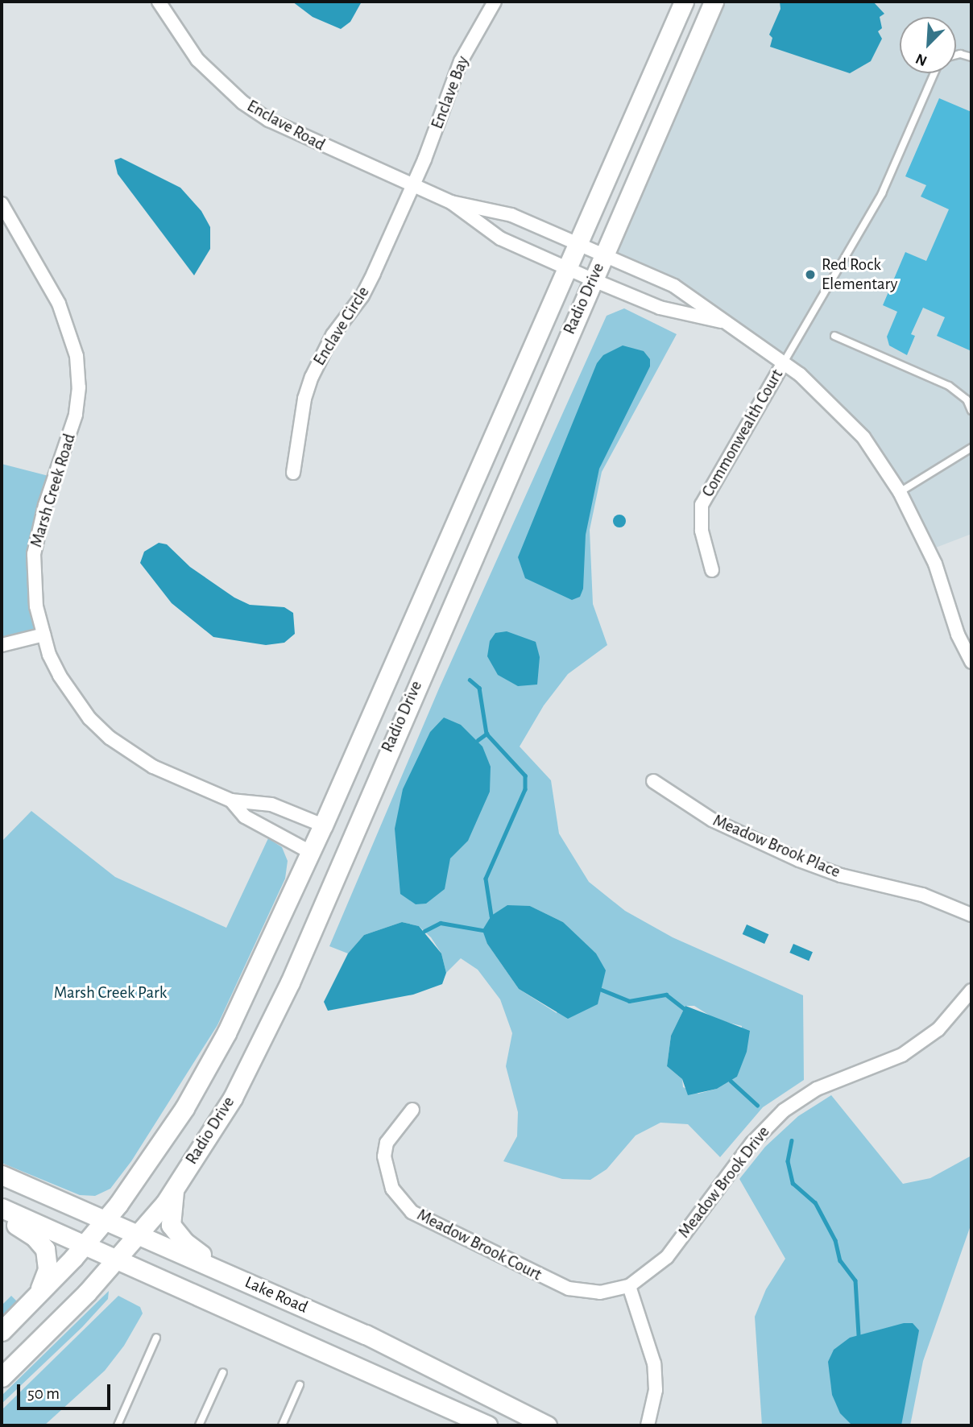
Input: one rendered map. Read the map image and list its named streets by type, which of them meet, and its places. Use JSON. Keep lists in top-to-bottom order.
{
  "streets": {
    "main road": ["Radio Drive", "Lake Road"],
    "street": [
      "Enclave Bay",
      "Enclave Road",
      "Enclave Circle",
      "Commonwealth Court",
      "Marsh Creek Road",
      "Meadow Brook Place",
      "Meadow Brook Drive",
      "Meadow Brook Court"
    ]
  },
  "crossings": [
    ["Enclave Bay", "Enclave Road"],
    ["Enclave Bay", "Enclave Circle"],
    ["Enclave Road", "Radio Drive"],
    ["Enclave Road", "Enclave Circle"],
    ["Enclave Road", "Commonwealth Court"],
    ["Radio Drive", "Marsh Creek Road"],
    ["Radio Drive", "Lake Road"],
    ["Meadow Brook Drive", "Meadow Brook Court"]
  ],
  "parks": ["Marsh Creek Park"],
  "places": ["Red Rock Elementary"],
  "scale_bar": "50 m",
  "north": "bottom left"
}
